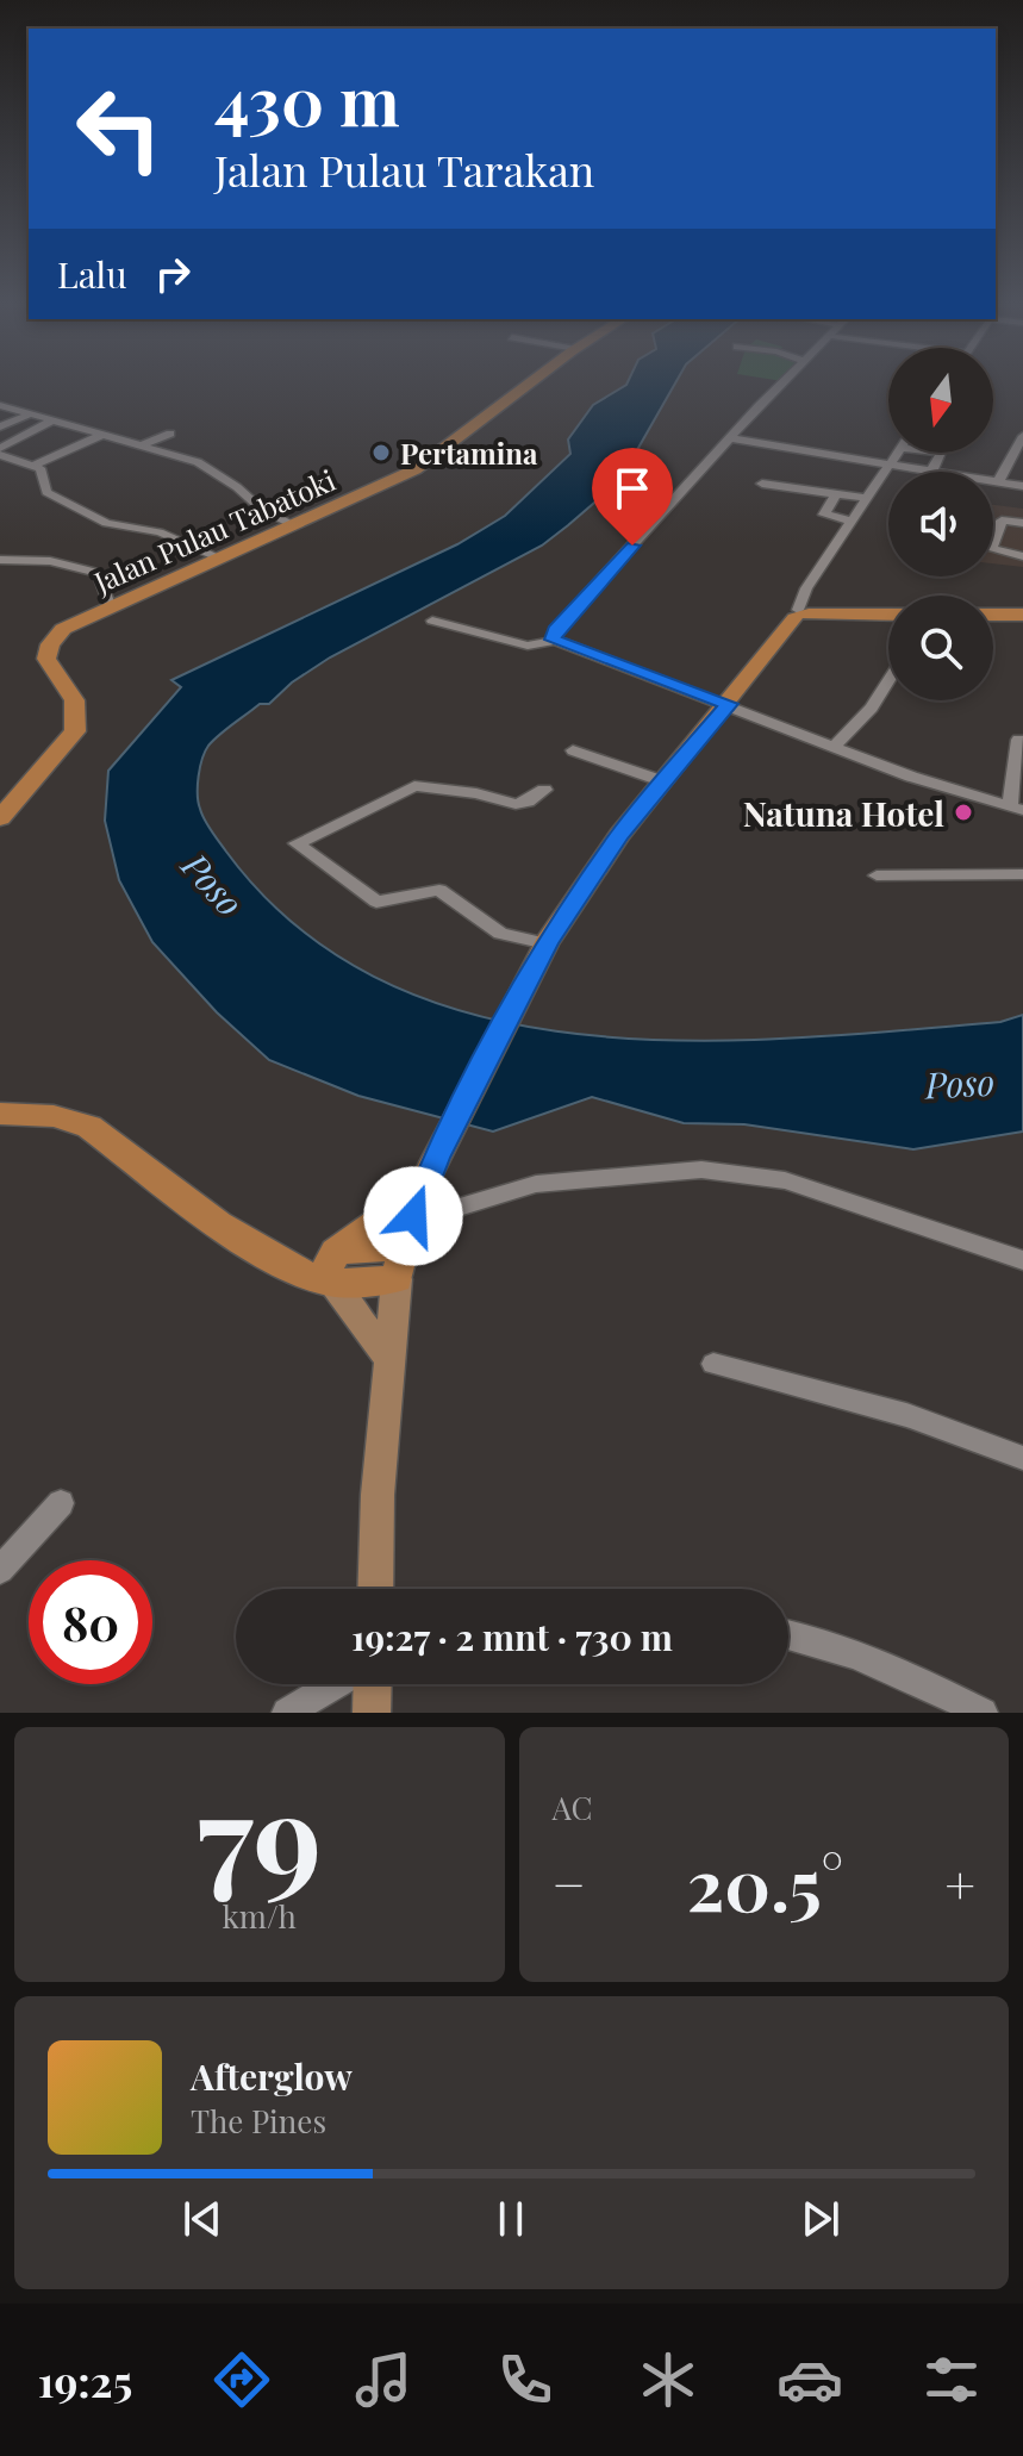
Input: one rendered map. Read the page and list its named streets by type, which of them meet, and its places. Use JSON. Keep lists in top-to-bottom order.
{
  "streets": {
    "highway": ["Jalan Pulau Tabatoki"]
  },
  "water": ["Poso"],
  "places": ["Pertamina", "Natuna Hotel"],
  "north": "bottom",
  "page": {
    "turn": ["430 m", "Jalan Pulau Tarakan"],
    "then": "Lalu",
    "limit": "80",
    "trip": "19:27 · 2 mnt · 730 m",
    "tile": [
      ["79", "km/h"],
      "AC"
    ],
    "heat": ["−", "20.5°", "+"],
    "song": ["Afterglow", "The Pines"],
    "tabs": "19:25"
  }
}
